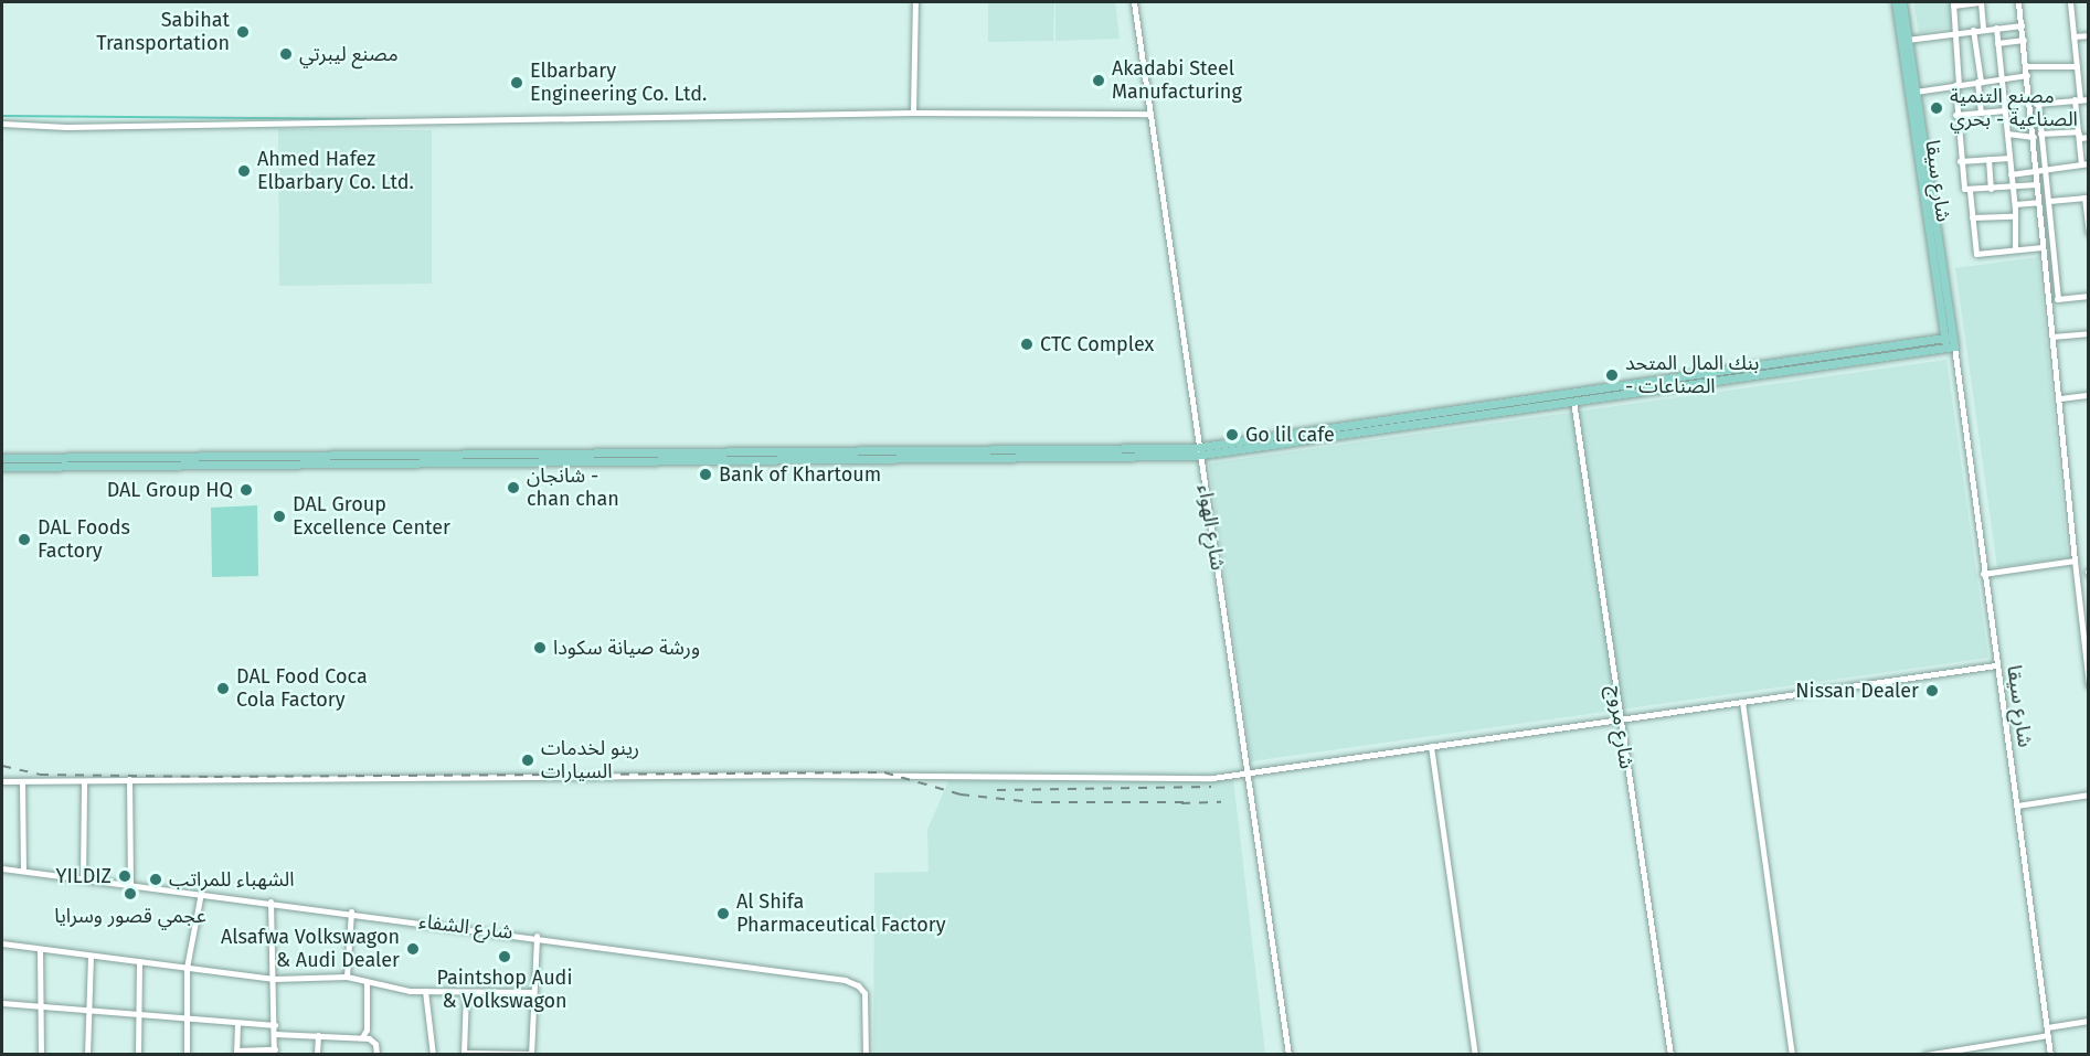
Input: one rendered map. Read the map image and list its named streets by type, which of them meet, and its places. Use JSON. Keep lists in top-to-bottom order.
{
  "streets": {
    "main road": ["شارع سيقا"],
    "street": ["شارع الهواء", "شارع مروج", "شارع الشفاء"]
  },
  "places": [
    "Sabihat Transportation",
    "مصنع ليبرتي",
    "Akadabi Steel Manufacturing",
    "Elbarbary Engineering Co. Ltd.",
    "مصنع التنمية الصناعية - بحري",
    "Ahmed Hafez Elbarbary Co. Ltd.",
    "CTC Complex",
    "بنك المال المتحد - الصناعات",
    "Go lil cafe",
    "Bank of Khartoum",
    "شانجان - chan chan",
    "DAL Group HQ",
    "DAL Group Excellence Center",
    "DAL Foods Factory",
    "ورشة صيانة سكودا",
    "DAL Food Coca Cola Factory",
    "Nissan Dealer",
    "رينو لخدمات السيارات",
    "YILDIZ",
    "الشهباء للمراتب",
    "عجمي قصور وسرايا",
    "Al Shifa Pharmaceutical Factory",
    "Alsafwa Volkswagon & Audi Dealer",
    "Paintshop Audi & Volkswagon"
  ]
}
